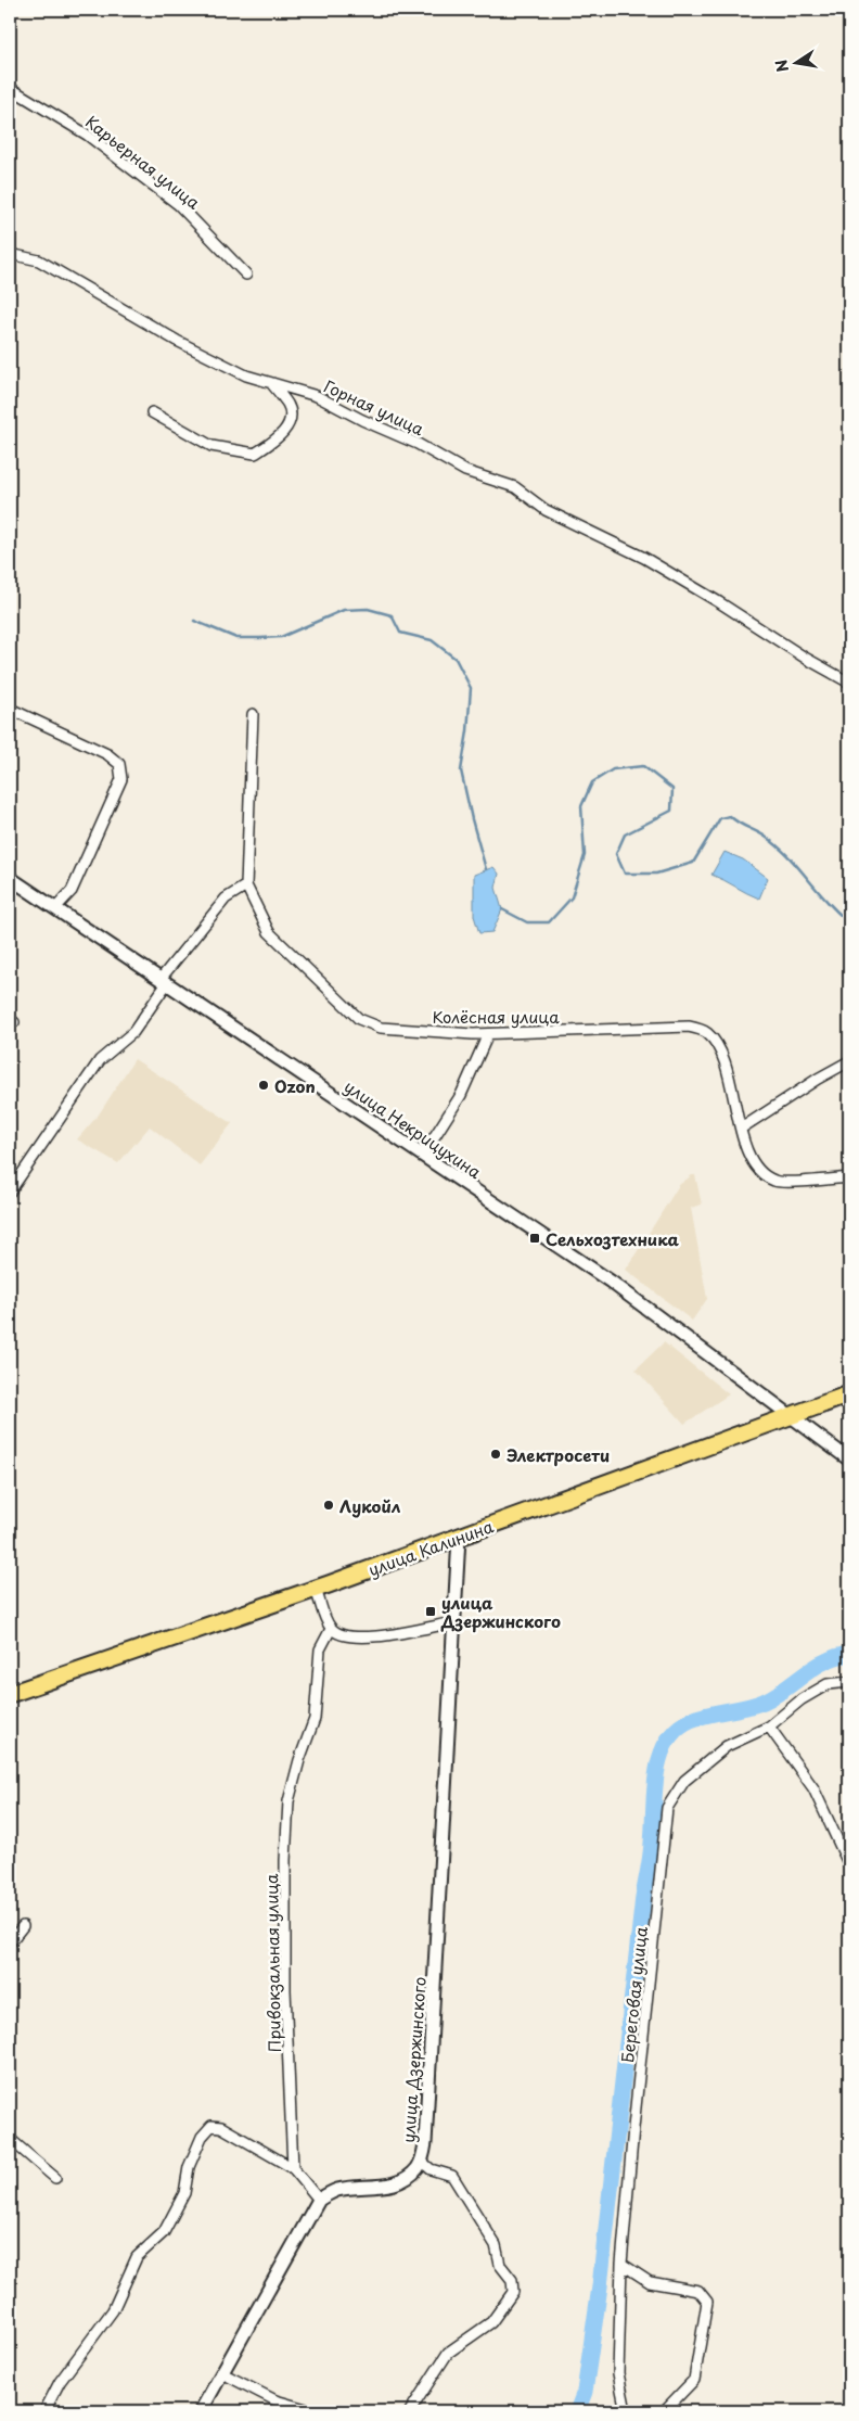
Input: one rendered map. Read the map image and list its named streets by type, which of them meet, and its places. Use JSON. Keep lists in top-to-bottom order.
{
  "streets": {
    "main road": ["улица Калинина"],
    "street": [
      "Карьерная улица",
      "Горная улица",
      "Колёсная улица",
      "улица Некрицухина",
      "Привокзальная улица",
      "Береговая улица",
      "улица Дзержинского"
    ]
  },
  "crossings": [
    ["улица Некрицухина", "улица Калинина"],
    ["улица Калинина", "улица Дзержинского"]
  ],
  "places": {
    "other": ["Ozon", "Электросети", "Лукойл"],
    "transit": ["Сельхозтехника", "улица Дзержинского"]
  },
  "north": "left"
}
